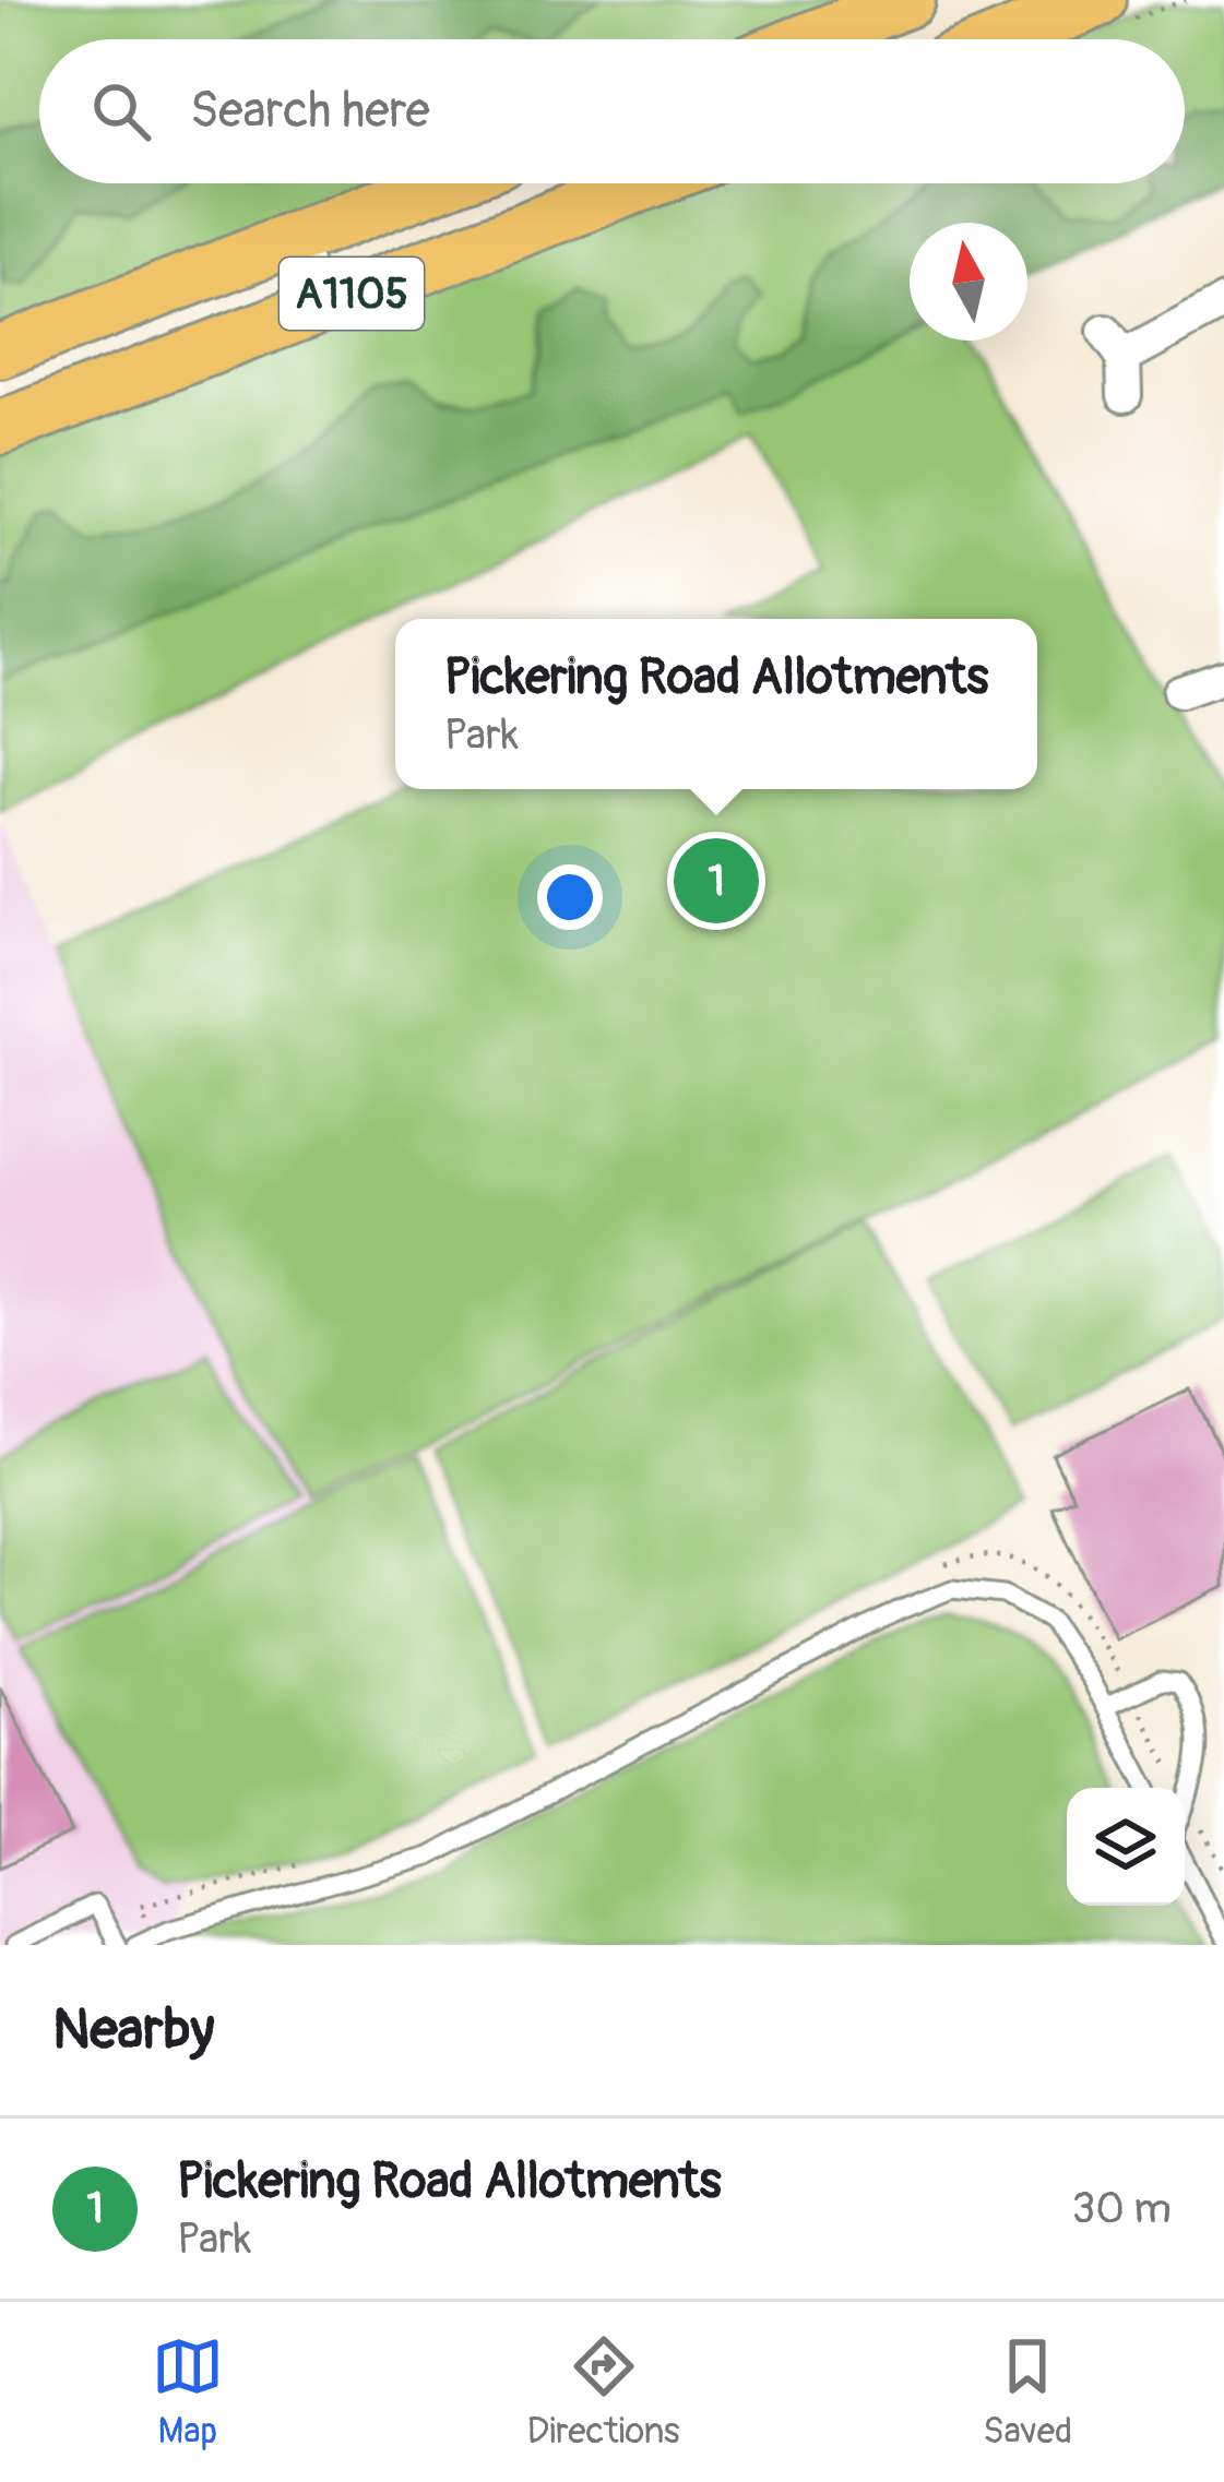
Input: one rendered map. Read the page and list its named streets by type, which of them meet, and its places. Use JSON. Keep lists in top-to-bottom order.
{
  "streets": {
    "main road": ["A1105"]
  },
  "north": "top",
  "page": {
    "search": "Search here",
    "popup": ["Pickering Road Allotments", "Park"],
    "pins": "1",
    "heading": "Nearby",
    "list": [
      {
        "mark": "1",
        "name": "Pickering Road Allotments",
        "note": "Park",
        "value": "30 m"
      }
    ],
    "nav": ["Map", "Directions", "Saved"]
  }
}
